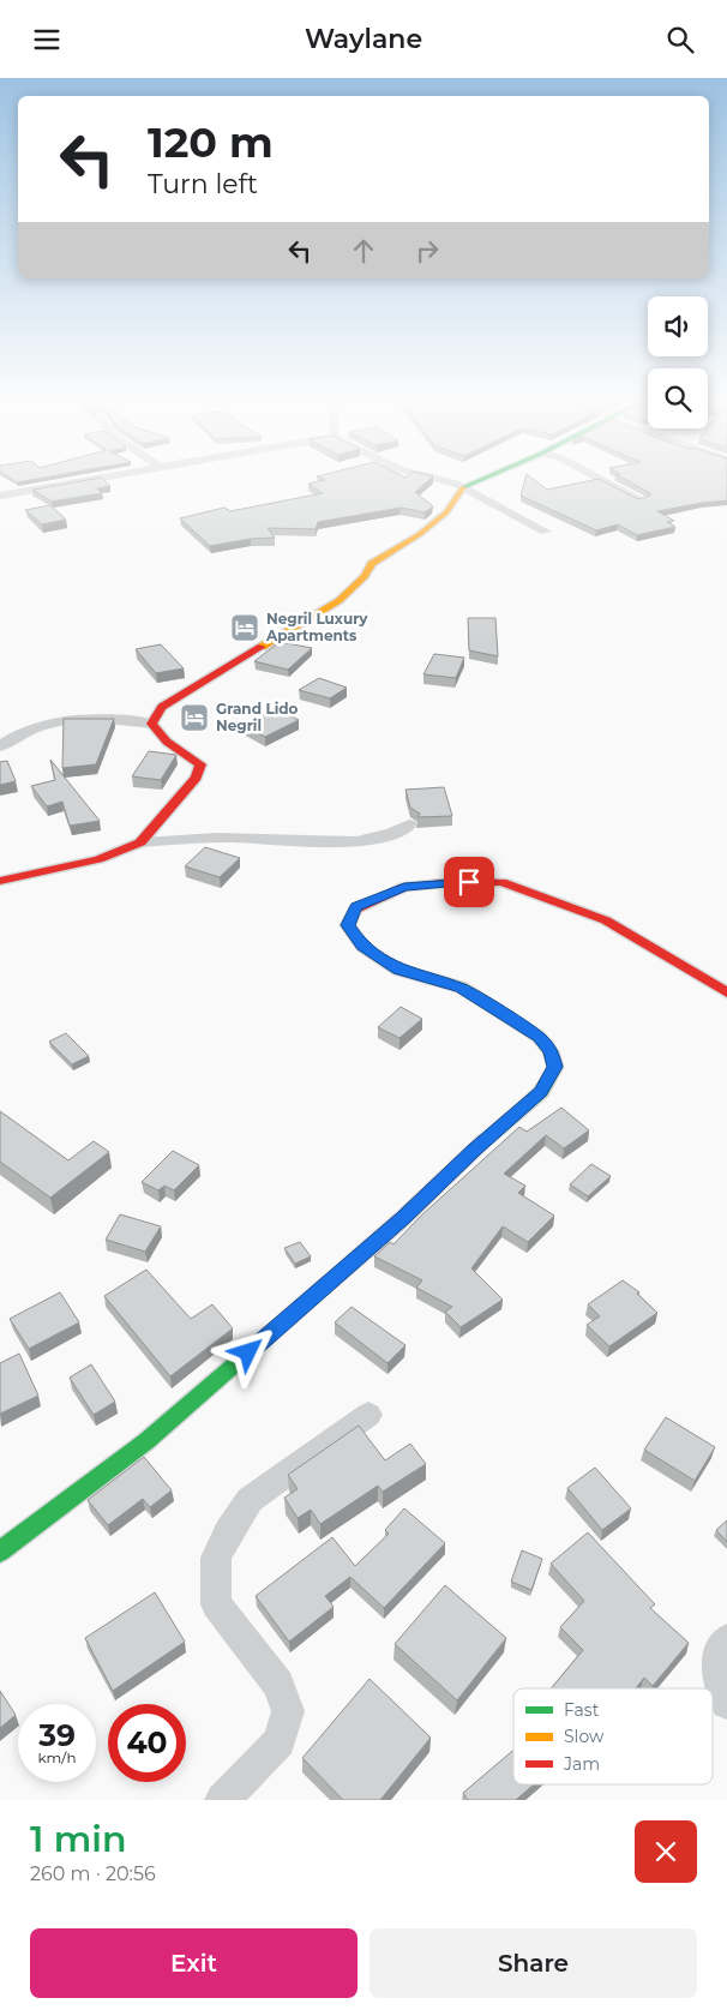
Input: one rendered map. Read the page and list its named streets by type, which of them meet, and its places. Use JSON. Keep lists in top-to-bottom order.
{
  "places": {
    "hotel": ["Negril Luxury Apartments", "Grand Lido Negril"]
  },
  "legend": ["Fast", "Slow", "Jam"],
  "page": {
    "header": "Waylane",
    "turn": ["120 m", "Turn left"],
    "speed": "39 km/h",
    "limit": "40",
    "heading": ["1 min", "260 m · 20:56"],
    "buttons": ["Exit", "Share"]
  }
}
